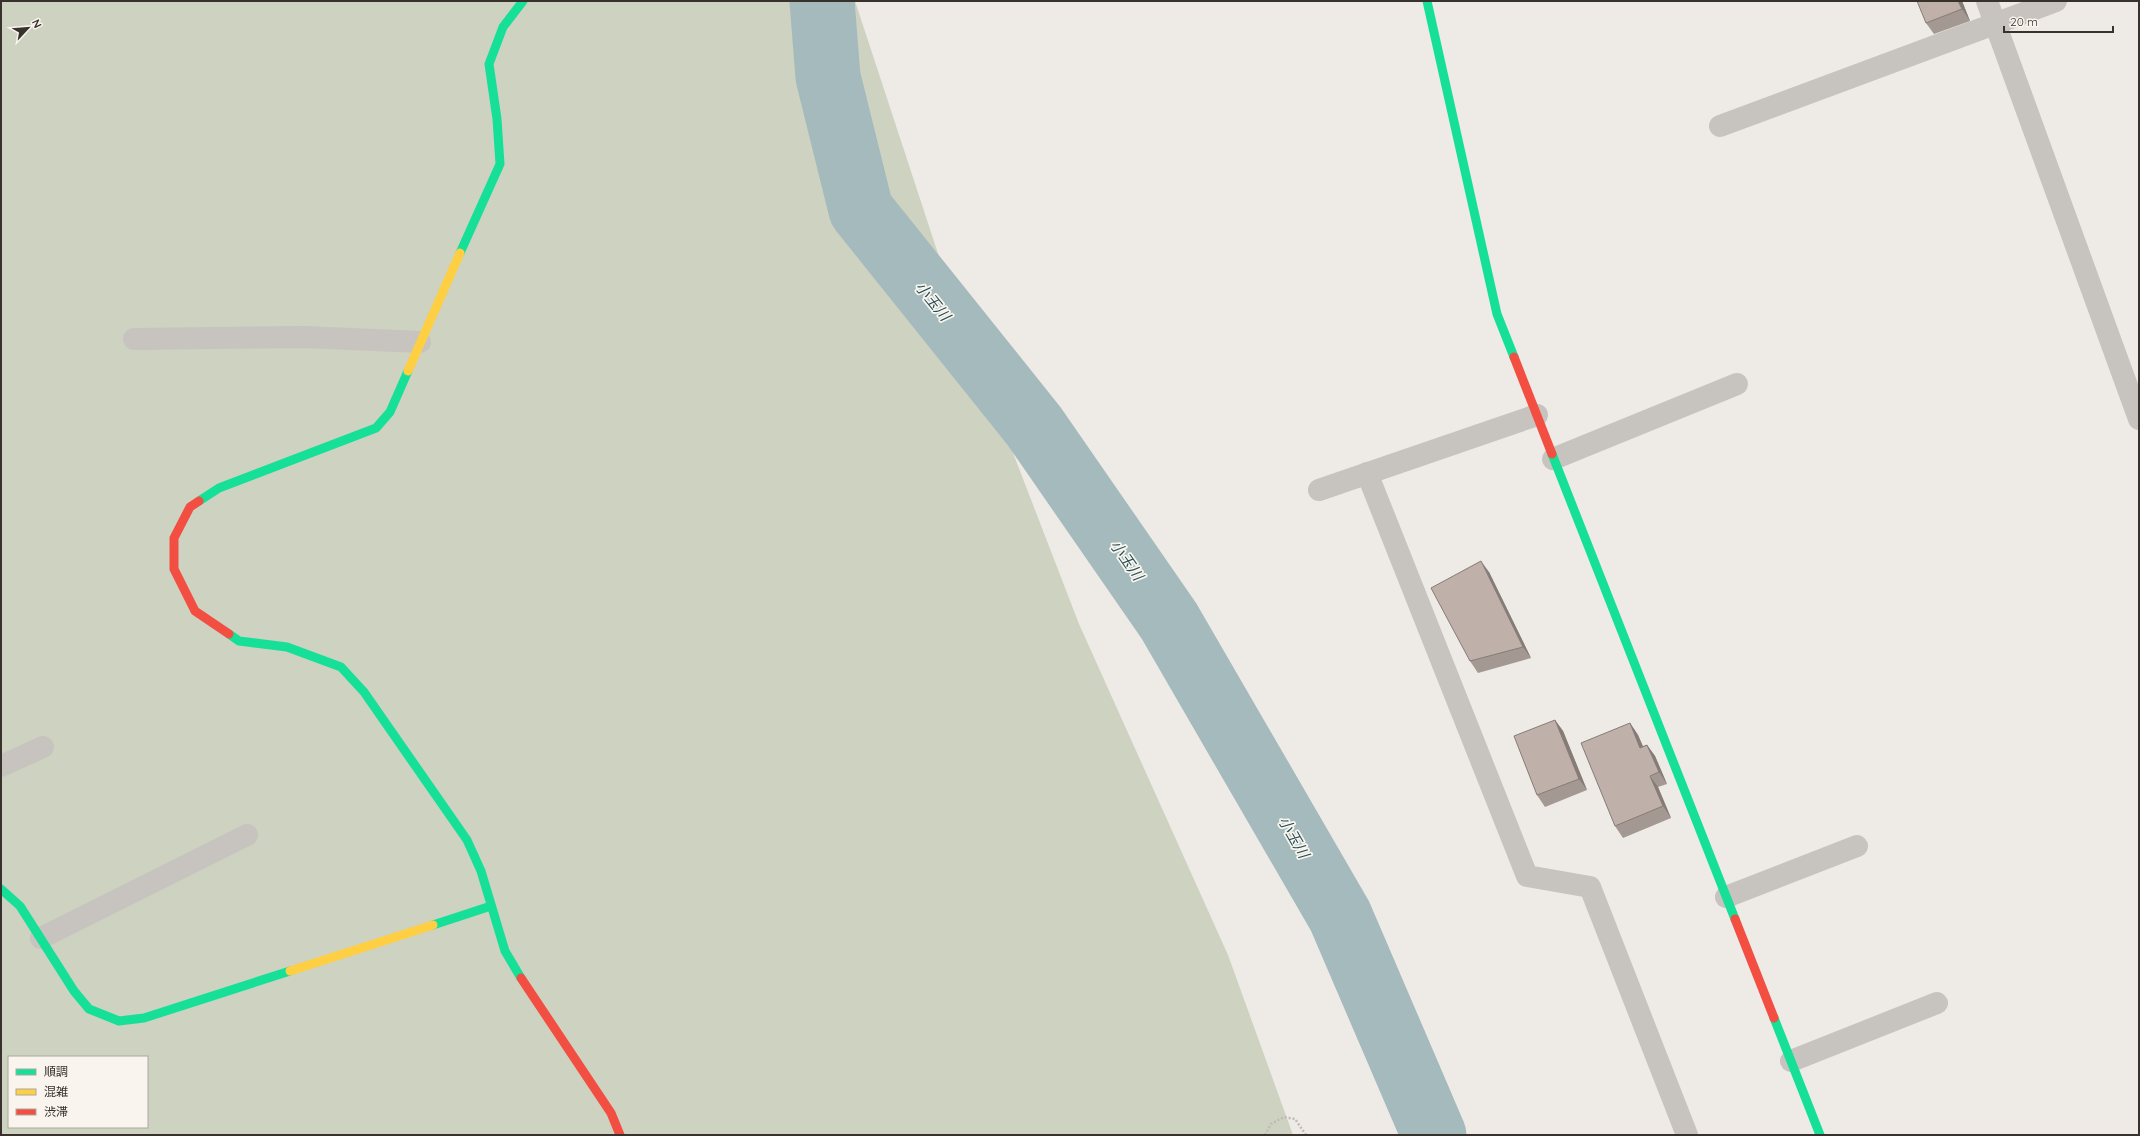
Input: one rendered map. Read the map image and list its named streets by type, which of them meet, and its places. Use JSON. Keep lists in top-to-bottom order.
{
  "water": ["小玉川"],
  "legend": ["順調", "混雑", "渋滞"],
  "scale_bar": "20 m",
  "north": "top right"
}
